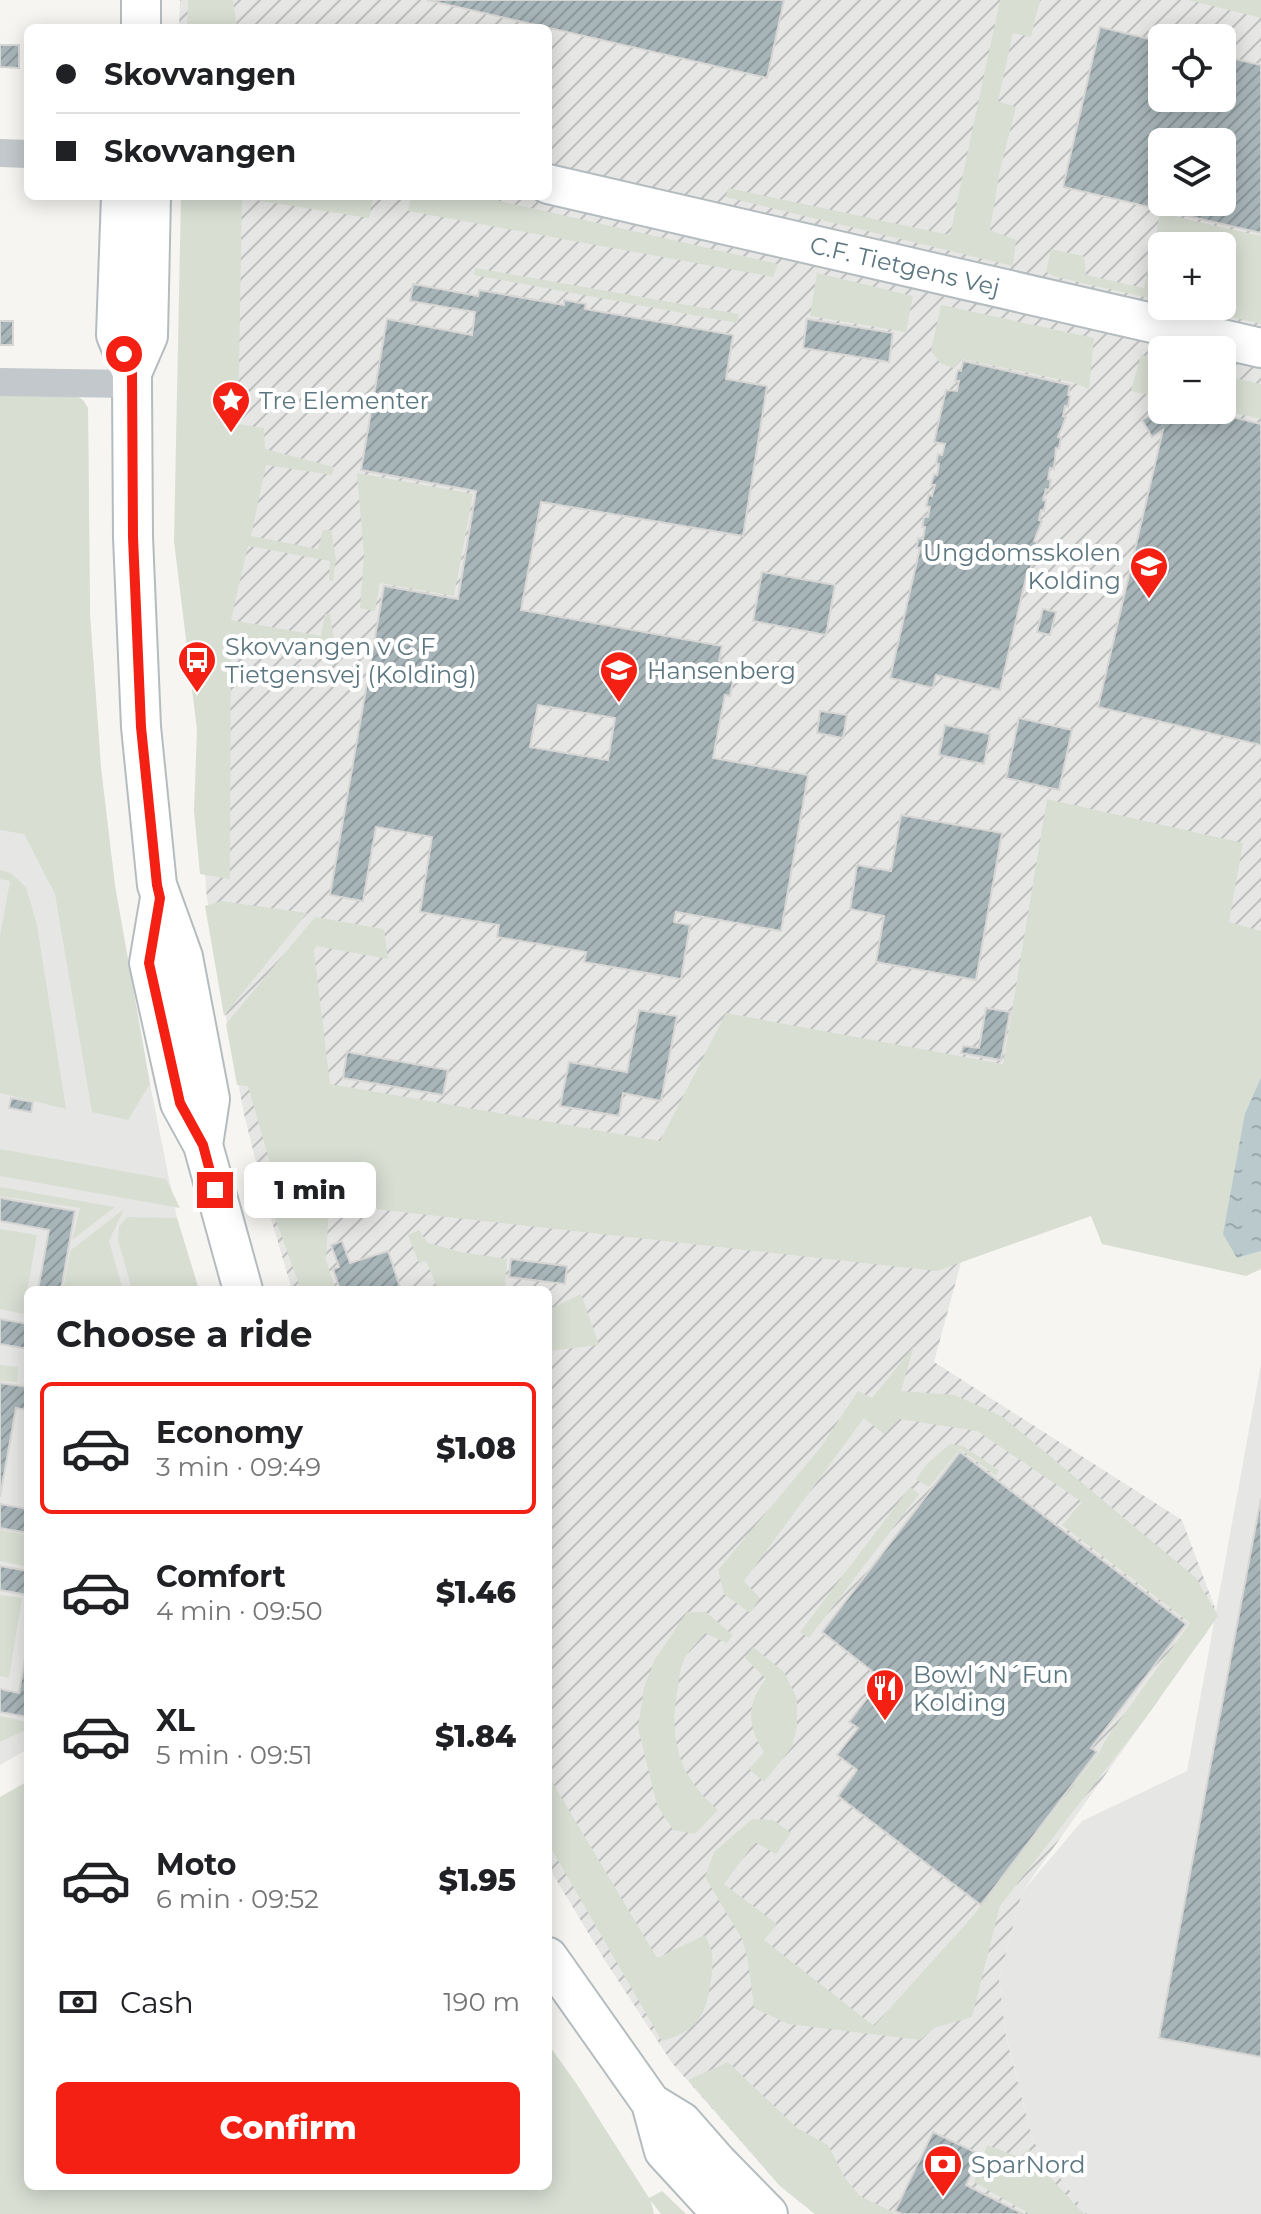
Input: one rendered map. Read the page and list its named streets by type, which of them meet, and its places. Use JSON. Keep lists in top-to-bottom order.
{
  "streets": {
    "street": ["C.F. Tietgens Vej"]
  },
  "places": {
    "place": ["Tre Elementer"],
    "school or university": ["Ungdomsskolen Kolding", "Hansenberg"],
    "bus stop": ["Skovvangen v C F Tietgensvej (Kolding)"],
    "restaurant": ["Bowl´N´Fun Kolding"],
    "bank": ["SparNord"]
  },
  "page": {
    "map_buttons": ["+", "−"],
    "banner": ["Skovvangen", "Skovvangen"],
    "bubble": "1 min",
    "heading": "Choose a ride",
    "list": [
      {
        "name": "Economy",
        "note": "3 min · 09:49",
        "value": "$1.08"
      },
      {
        "name": "Comfort",
        "note": "4 min · 09:50",
        "value": "$1.46"
      },
      {
        "name": "XL",
        "note": "5 min · 09:51",
        "value": "$1.84"
      },
      {
        "name": "Moto",
        "note": "6 min · 09:52",
        "value": "$1.95"
      }
    ],
    "pay": ["Cash", "190 m"],
    "buttons": "Confirm"
  }
}
